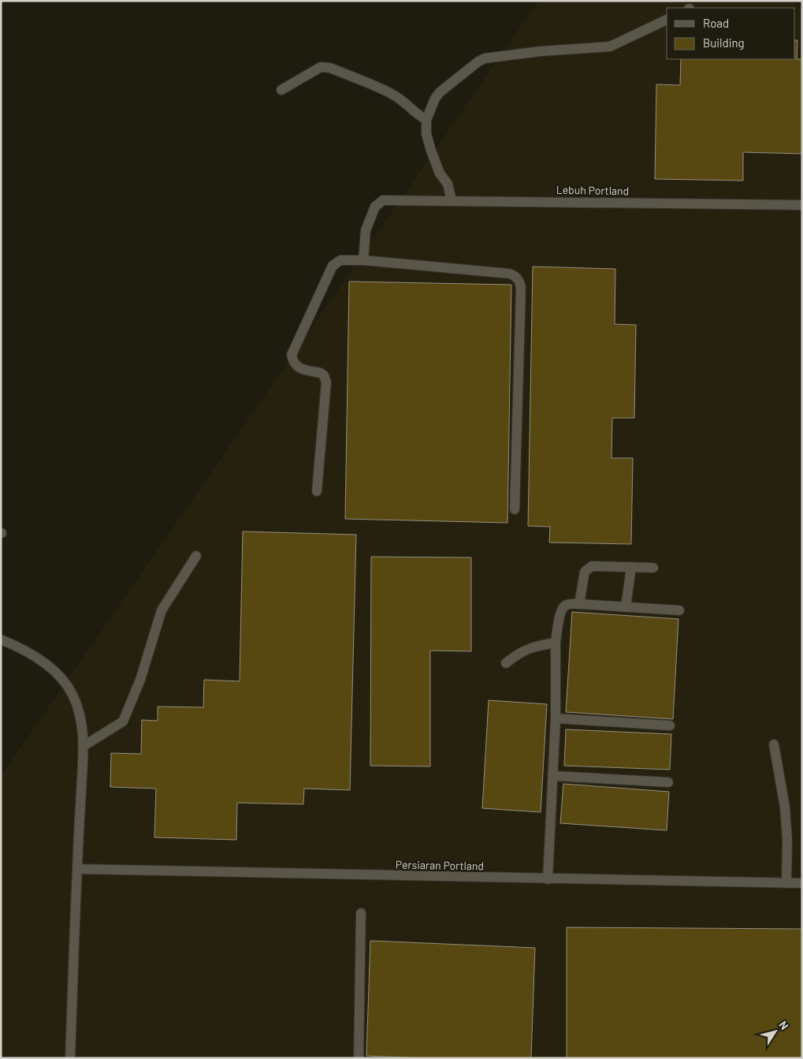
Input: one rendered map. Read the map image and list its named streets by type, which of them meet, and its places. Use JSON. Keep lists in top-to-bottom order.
{
  "streets": {
    "street": ["Lebuh Portland", "Persiaran Portland"]
  },
  "legend": ["Road", "Building"],
  "north": "top right"
}
